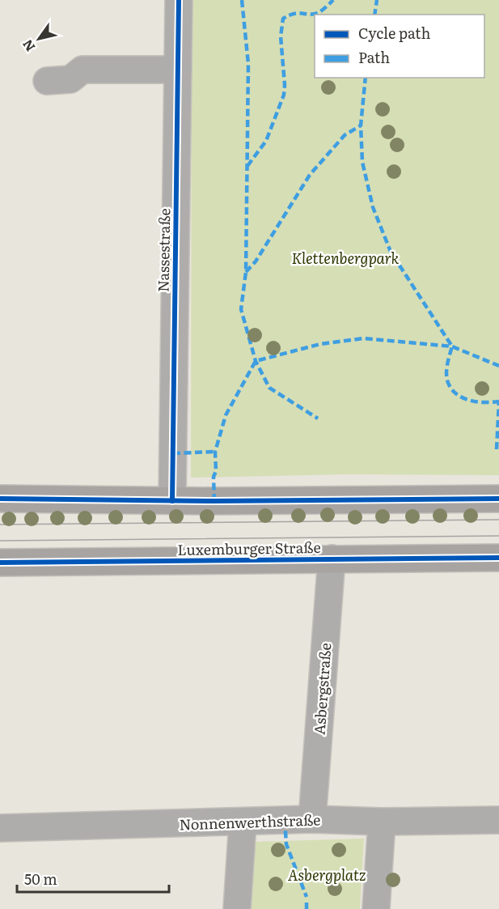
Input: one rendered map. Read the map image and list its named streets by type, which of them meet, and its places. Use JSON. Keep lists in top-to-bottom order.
{
  "streets": {
    "main road": ["Luxemburger Straße"],
    "street": ["Nassestraße", "Asbergstraße", "Nonnenwerthstraße"]
  },
  "crossings": [
    ["Luxemburger Straße", "Asbergstraße"],
    ["Asbergstraße", "Nonnenwerthstraße"]
  ],
  "parks": ["Klettenbergpark", "Asbergplatz"],
  "legend": ["Cycle path", "Path"],
  "scale_bar": "50 m",
  "north": "bottom left"
}
